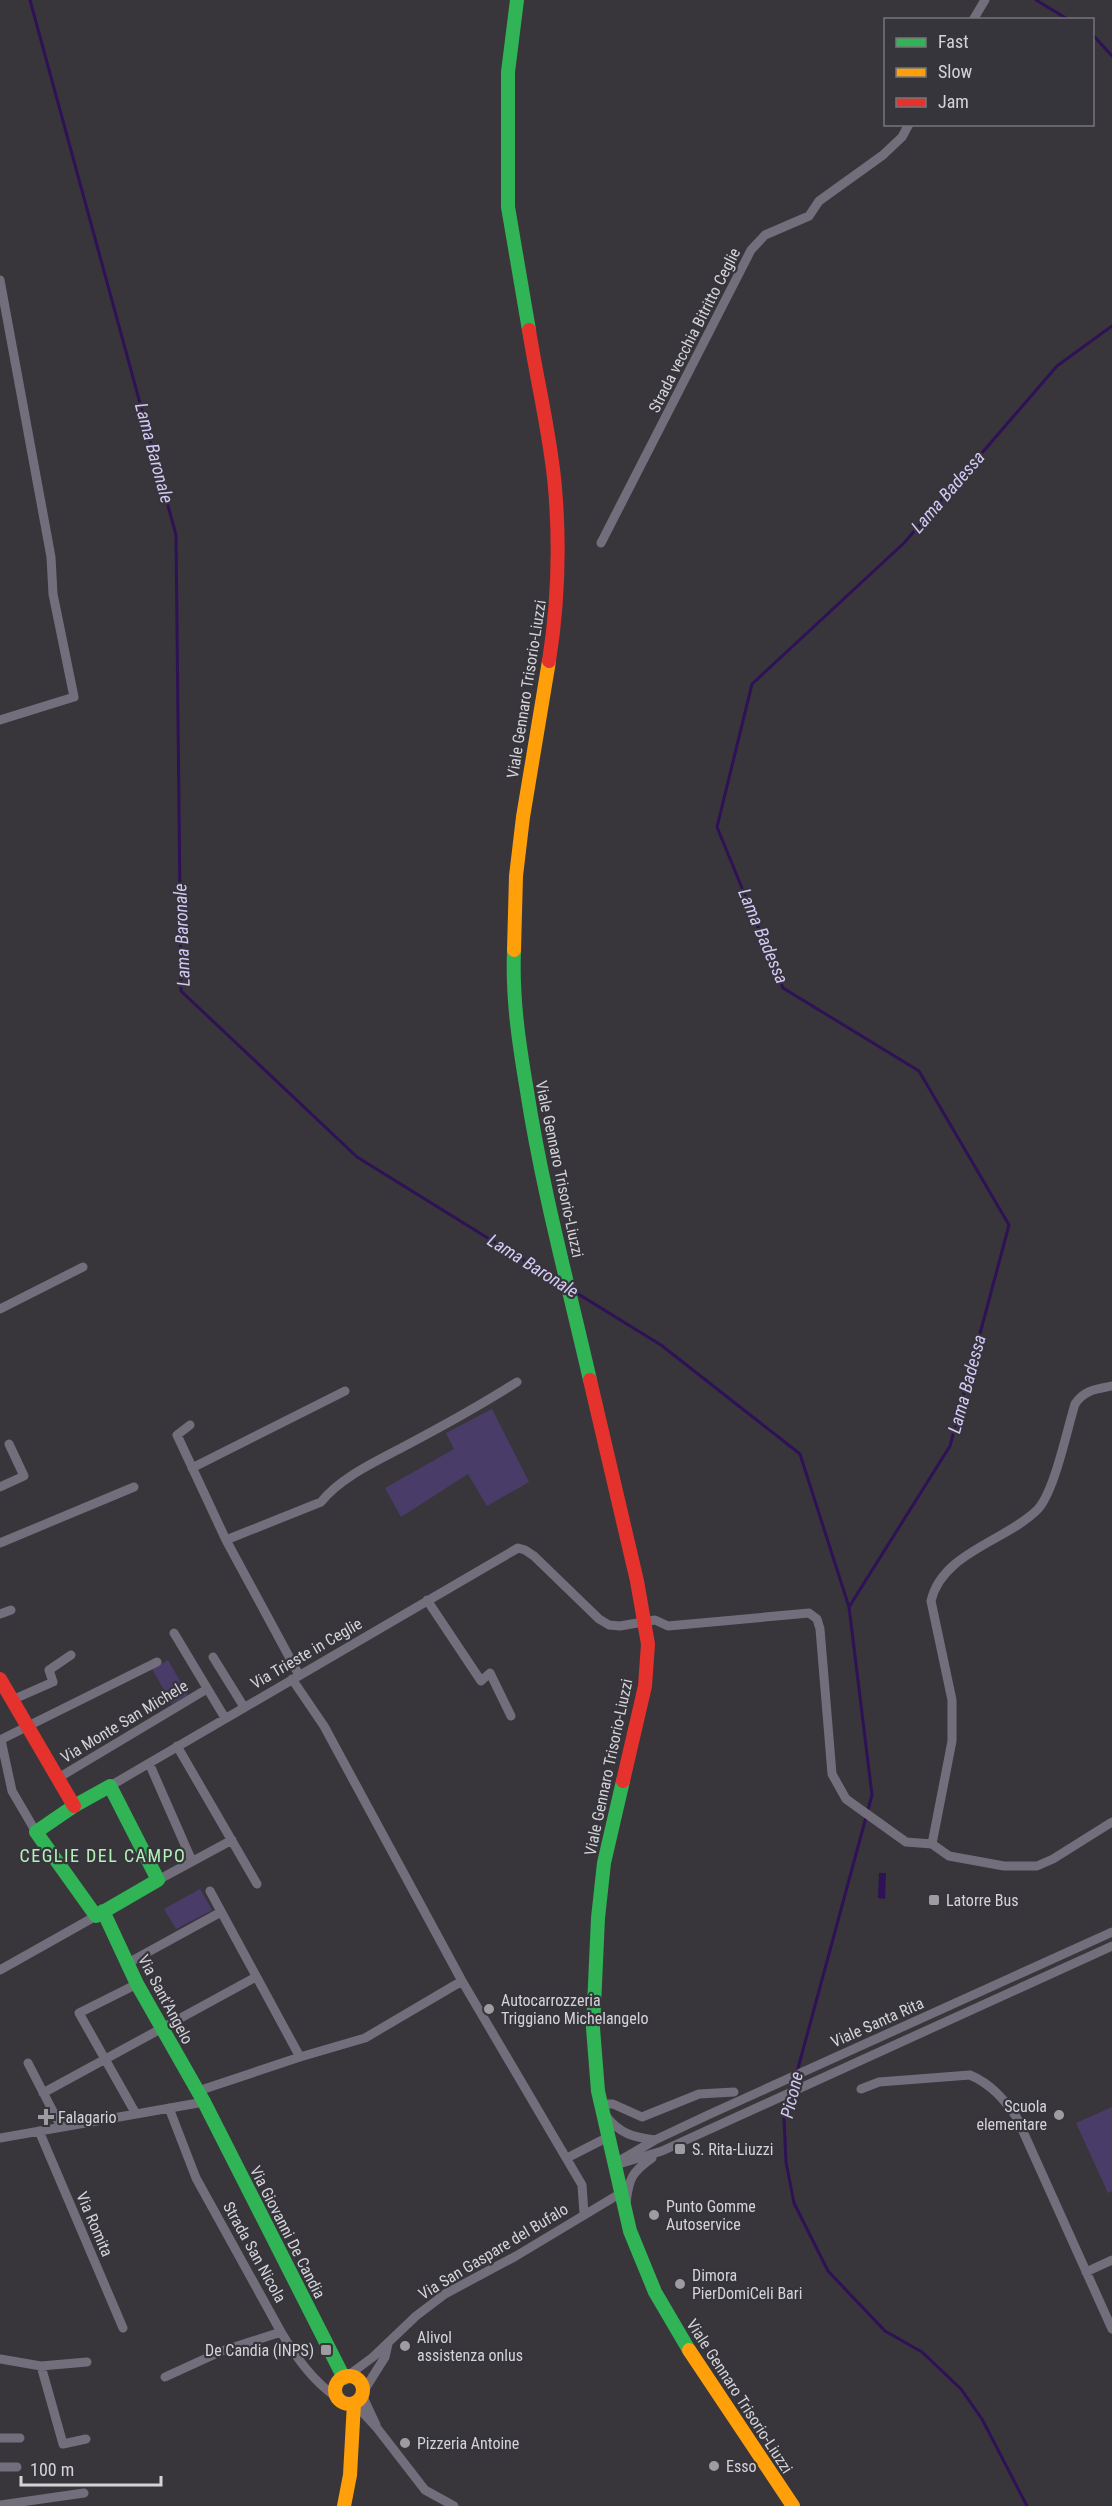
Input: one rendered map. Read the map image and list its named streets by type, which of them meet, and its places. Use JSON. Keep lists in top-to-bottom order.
{
  "streets": {
    "main road": ["Viale Gennaro Trisorio-Liuzzi", "Via Sant'Angelo", "Via Giovanni De Candia"],
    "street": [
      "Strada vecchia Bitritto Ceglie",
      "Via Trieste in Ceglie",
      "Via Monte San Michele",
      "Viale Santa Rita",
      "Via Romita",
      "Via San Gaspare del Bufalo",
      "Strada San Nicola"
    ]
  },
  "crossings": [
    ["Viale Gennaro Trisorio-Liuzzi", "Via Trieste in Ceglie"],
    ["Viale Gennaro Trisorio-Liuzzi", "Viale Santa Rita"],
    ["Viale Gennaro Trisorio-Liuzzi", "Via San Gaspare del Bufalo"],
    ["Via Sant'Angelo", "Via Giovanni De Candia"],
    ["Via Giovanni De Candia", "Via San Gaspare del Bufalo"],
    ["Via Giovanni De Candia", "Strada San Nicola"],
    ["Via San Gaspare del Bufalo", "Strada San Nicola"]
  ],
  "districts": ["CEGLIE DEL CAMPO"],
  "water": ["Lama Baronale", "Lama Badessa", "Picone"],
  "places": {
    "transit": ["Latorre Bus", "S. Rita-Liuzzi", "De Candia (INPS)"],
    "other": [
      "Autocarrozzeria Triggiano Michelangelo",
      "Scuola elementare",
      "Punto Gomme Autoservice",
      "Dimora PierDomiCeli Bari",
      "Alivol assistenza onlus",
      "Pizzeria Antoine",
      "Esso"
    ],
    "health": ["Falagario"]
  },
  "legend": ["Fast", "Slow", "Jam"],
  "scale_bar": "100 m"
}
